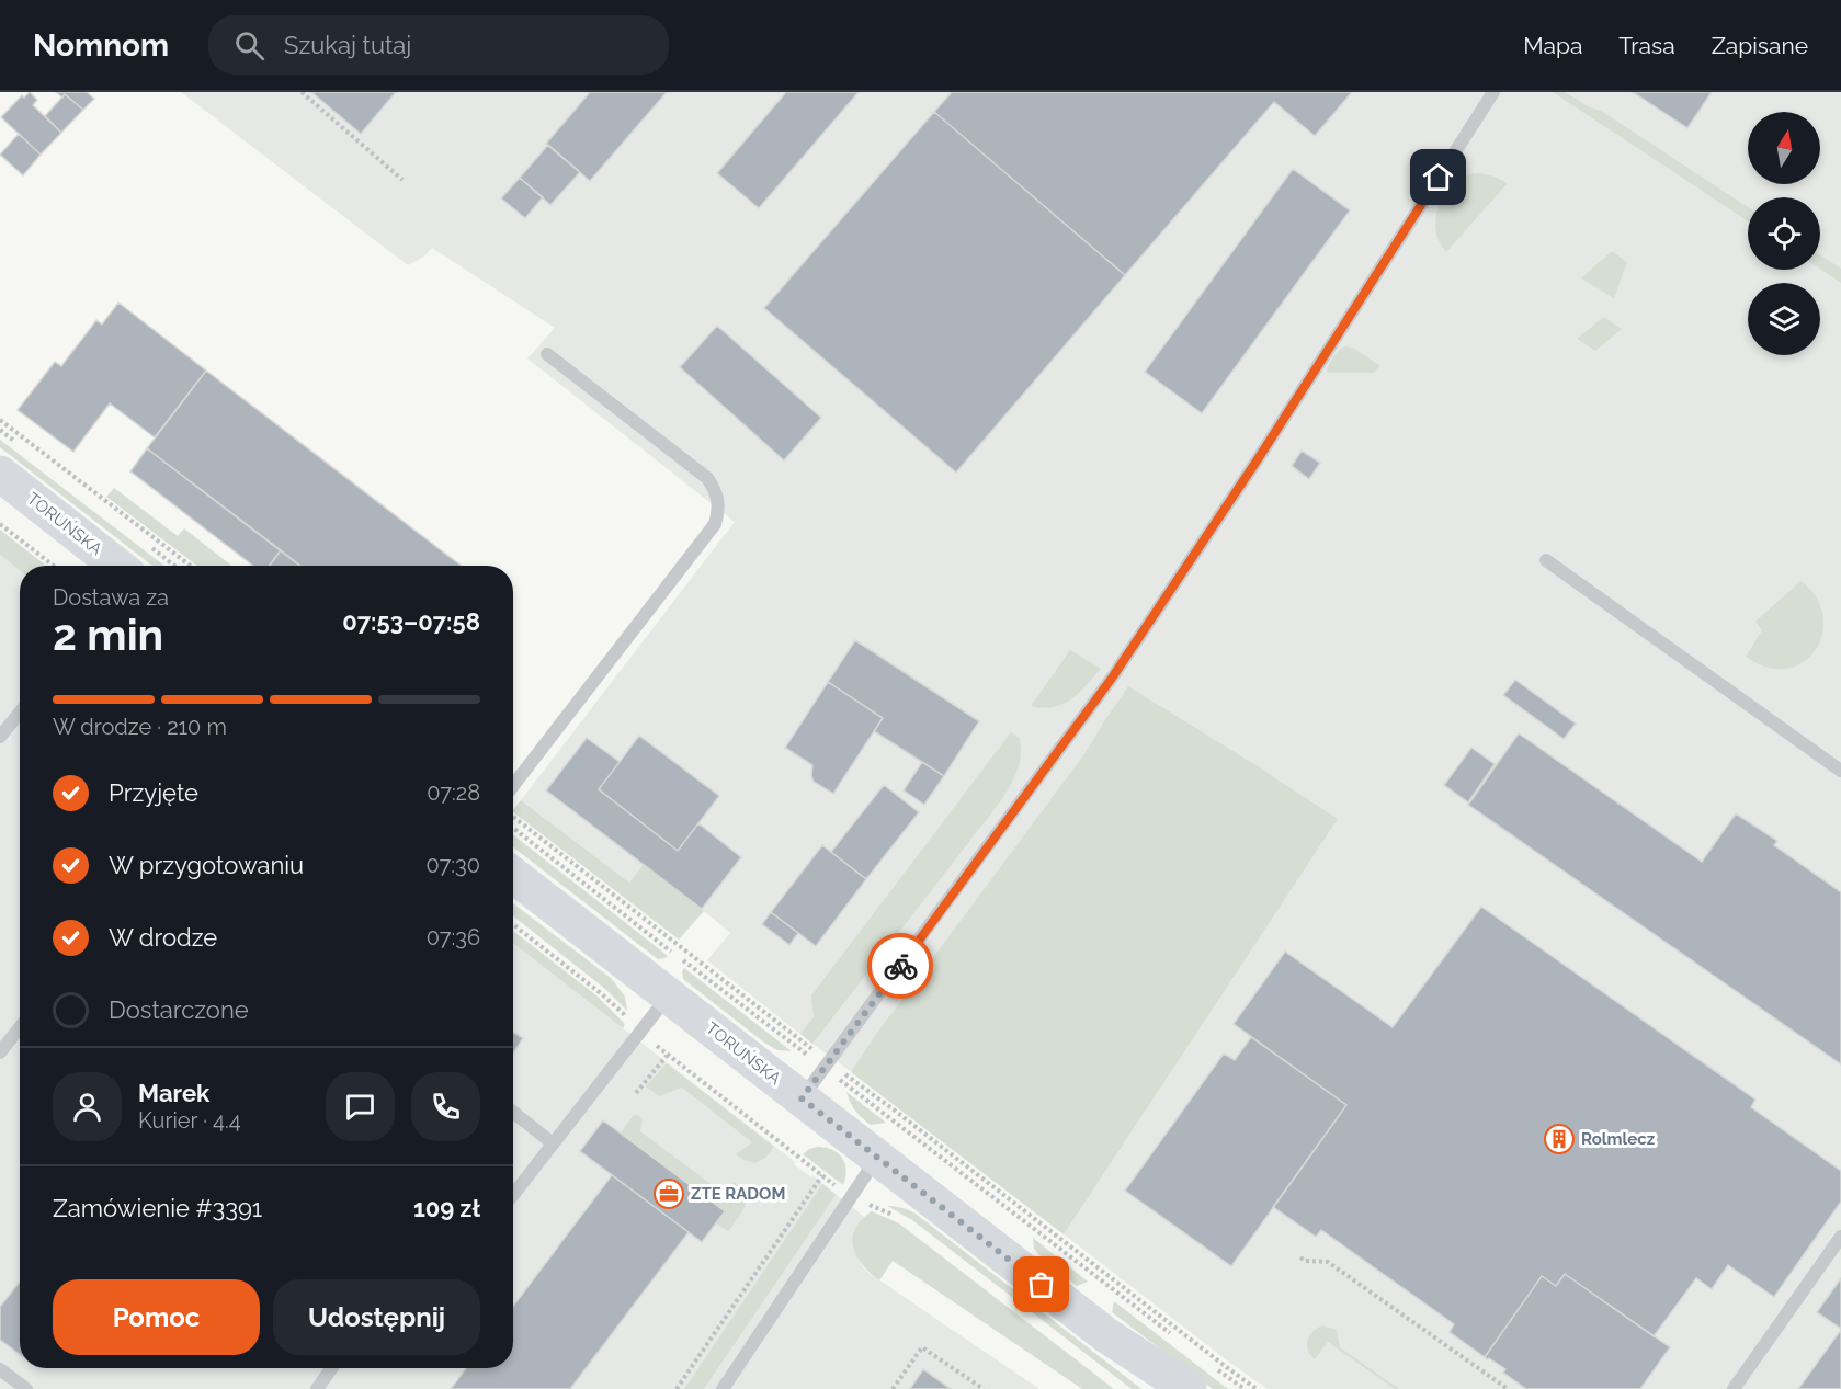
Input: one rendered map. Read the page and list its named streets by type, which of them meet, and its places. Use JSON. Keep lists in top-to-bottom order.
{
  "streets": {
    "street": ["TORUŃSKA"]
  },
  "places": {
    "building": ["Rolmlecz"],
    "office": ["ZTE RADOM"]
  },
  "north": "top",
  "page": {
    "header": "Nomnom",
    "search": "Szukaj tutaj",
    "nav": ["Mapa", "Trasa", "Zapisane"],
    "heading": ["2 min", "Dostawa za", "07:53–07:58"],
    "panel": [
      "Marek",
      "Kurier · 4.4",
      "Zamówienie #3391",
      "109 zł"
    ],
    "bar": "W drodze · 210 m",
    "list": [
      ["Przyjęte", "07:28"],
      ["W przygotowaniu", "07:30"],
      ["W drodze", "07:36"],
      "Dostarczone"
    ],
    "buttons": ["Pomoc", "Udostępnij"]
  }
}
